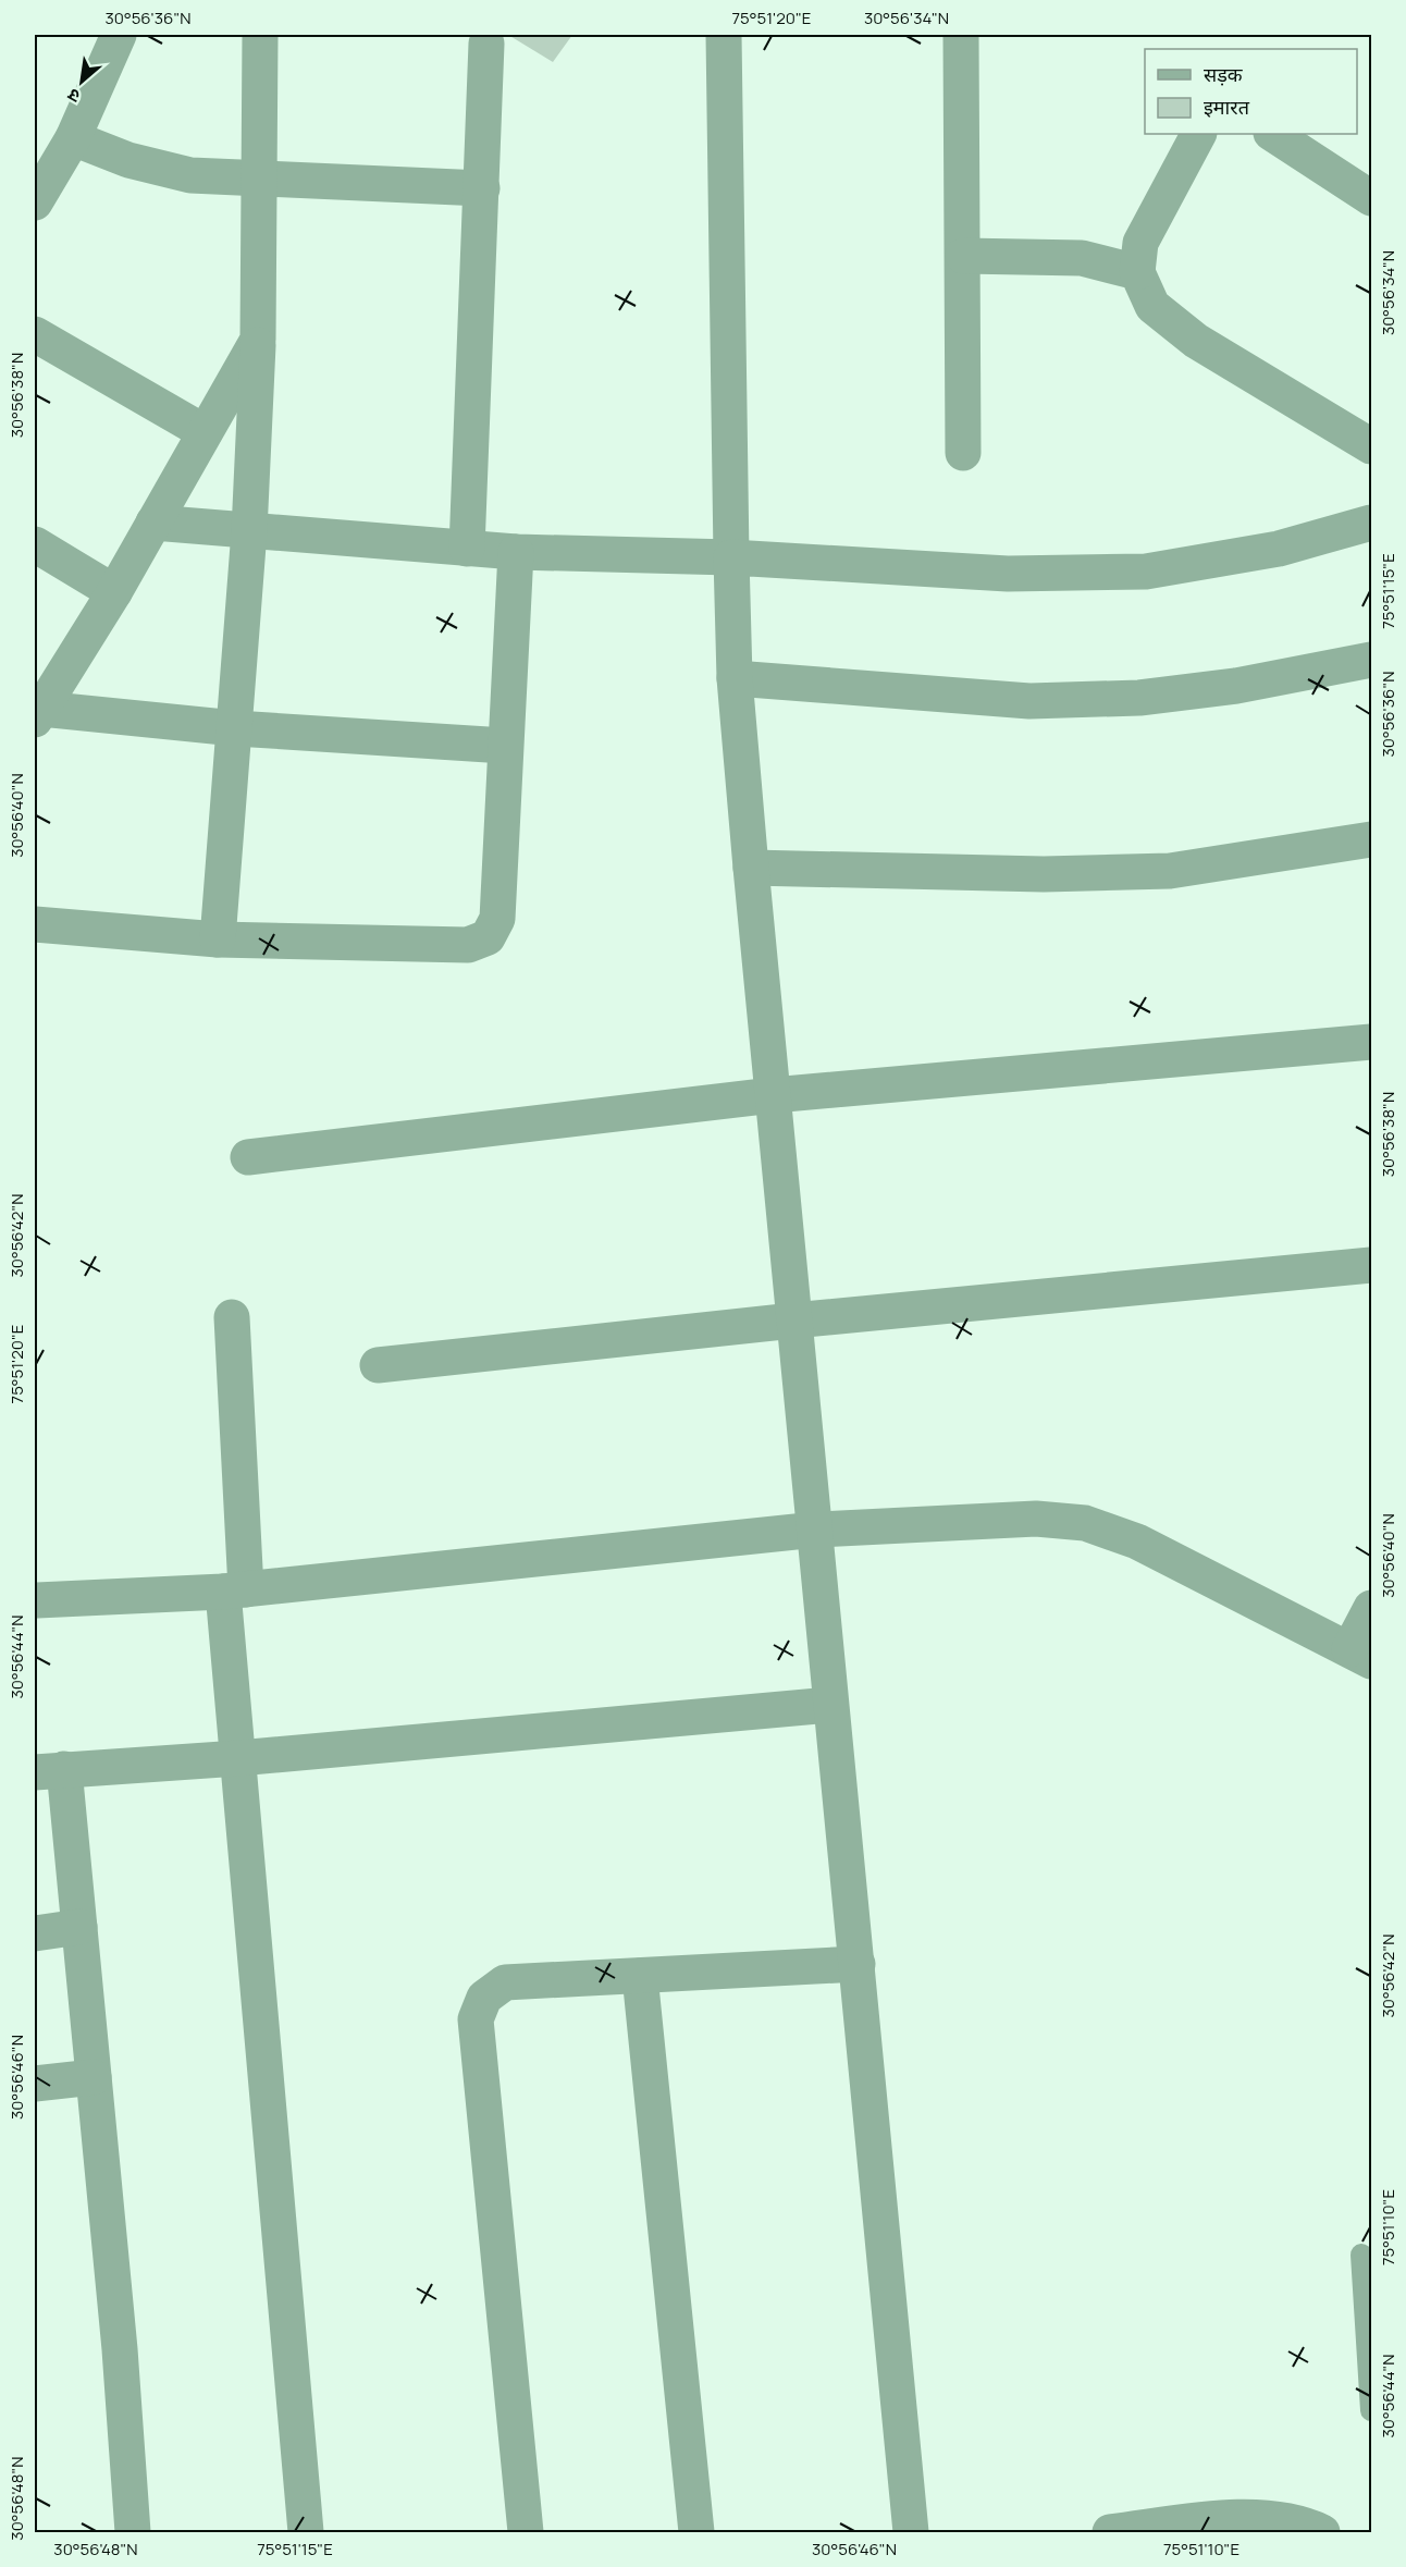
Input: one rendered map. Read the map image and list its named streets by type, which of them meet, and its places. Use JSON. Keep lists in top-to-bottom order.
{
  "legend": ["सड़क", "इमारत"],
  "north": "bottom left",
  "coordinates": [
    "30°56'36\"N",
    "75°51'20\"E",
    "30°56'34\"N",
    "30°56'38\"N",
    "75°51'15\"E",
    "30°56'40\"N",
    "30°56'42\"N",
    "30°56'44\"N",
    "30°56'46\"N",
    "75°51'10\"E",
    "30°56'48\"N"
  ]
}
